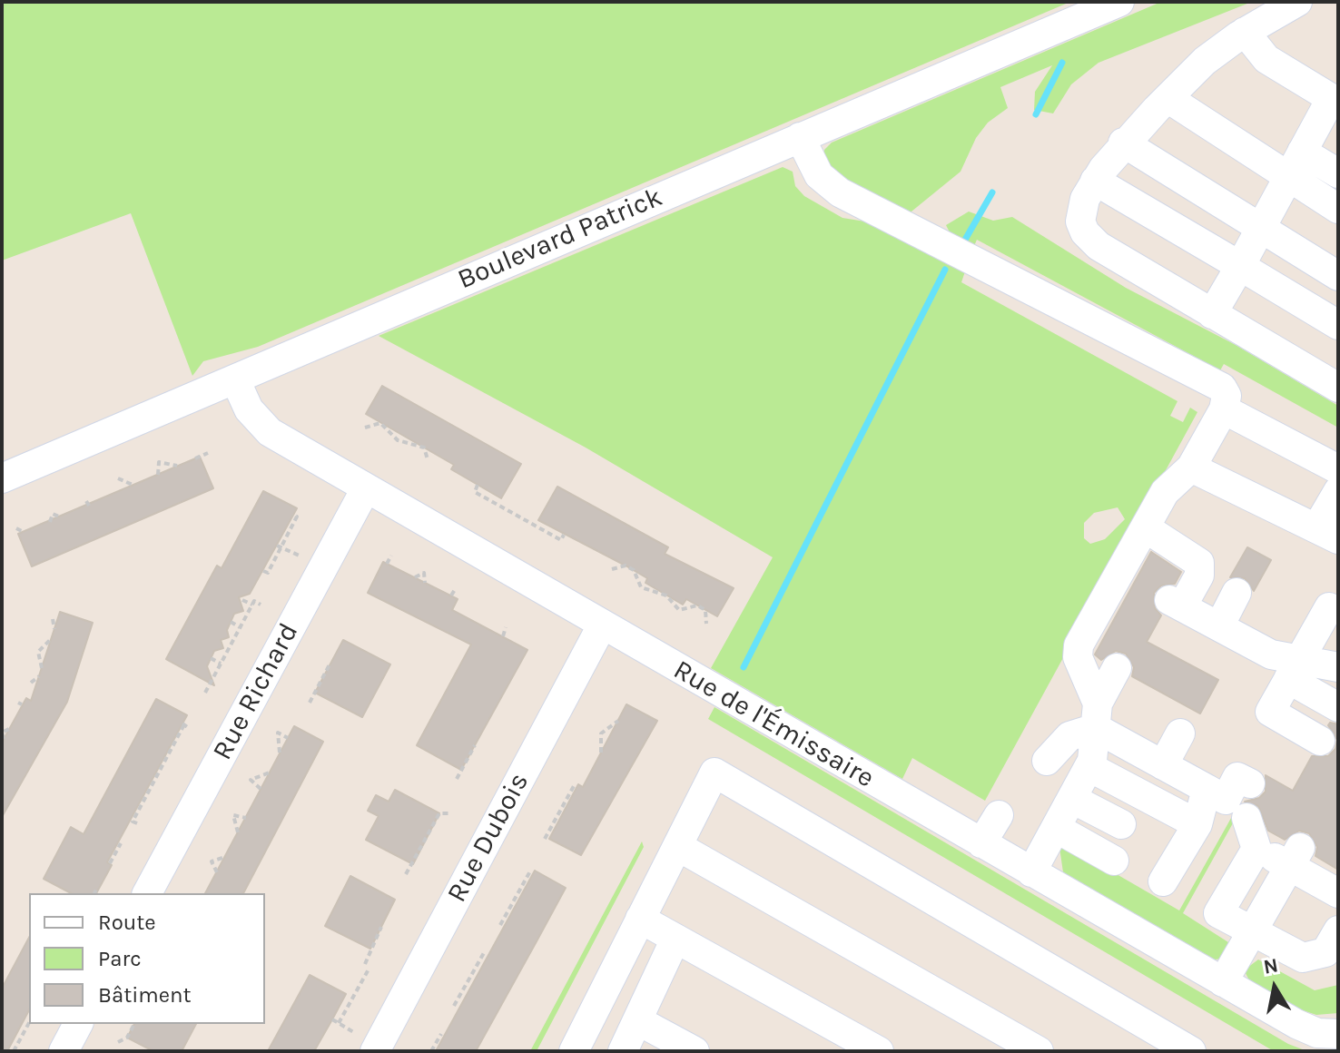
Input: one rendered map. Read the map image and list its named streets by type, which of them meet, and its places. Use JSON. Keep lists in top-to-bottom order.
{
  "streets": {
    "street": [
      "Boulevard Patrick",
      "Rue Richard",
      "Rue de l'Émissaire",
      "Rue Dubois"
    ]
  },
  "crossings": [
    ["Boulevard Patrick", "Rue de l'Émissaire"],
    ["Rue Richard", "Rue de l'Émissaire"],
    ["Rue de l'Émissaire", "Rue Dubois"]
  ],
  "legend": ["Route", "Parc", "Bâtiment"],
  "north": "top"
}
